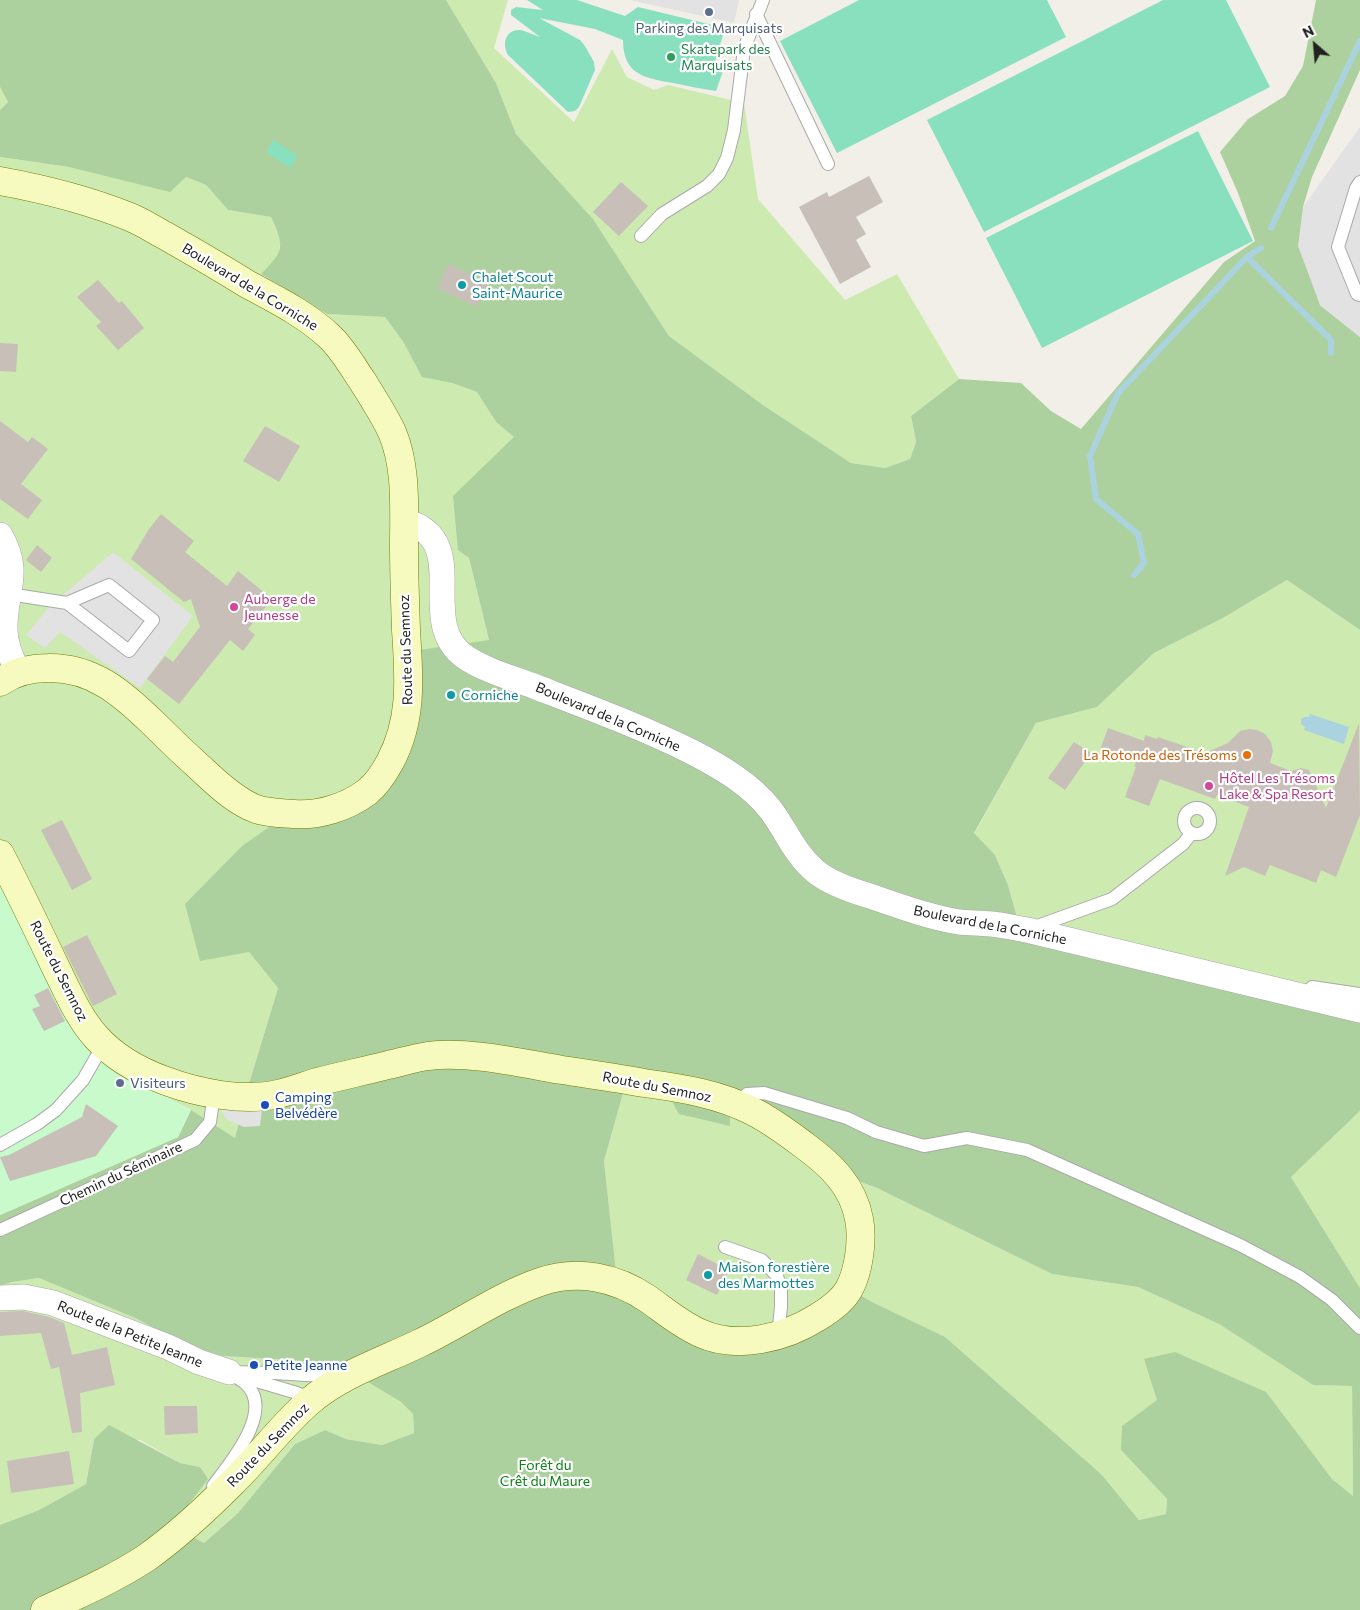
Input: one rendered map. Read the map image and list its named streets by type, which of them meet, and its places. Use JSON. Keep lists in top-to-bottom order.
{
  "streets": {
    "main road": ["Boulevard de la Corniche", "Route du Semnoz"],
    "street": ["Route de la Petite Jeanne"],
    "lane": ["Chemin du Séminaire"]
  },
  "crossings": [
    ["Boulevard de la Corniche", "Route du Semnoz"],
    ["Route du Semnoz", "Chemin du Séminaire"]
  ],
  "parks": ["Forêt du Crêt du Maure"],
  "places": [
    "Parking des Marquisats",
    "Skatepark des Marquisats",
    "Chalet Scout Saint-Maurice",
    "Auberge de Jeunesse",
    "Corniche",
    "La Rotonde des Trésoms",
    "Hôtel Les Trésoms Lake & Spa Resort",
    "Visiteurs",
    "Camping Belvédère",
    "Maison forestière des Marmottes",
    "Petite Jeanne"
  ],
  "north": "top left"
}
